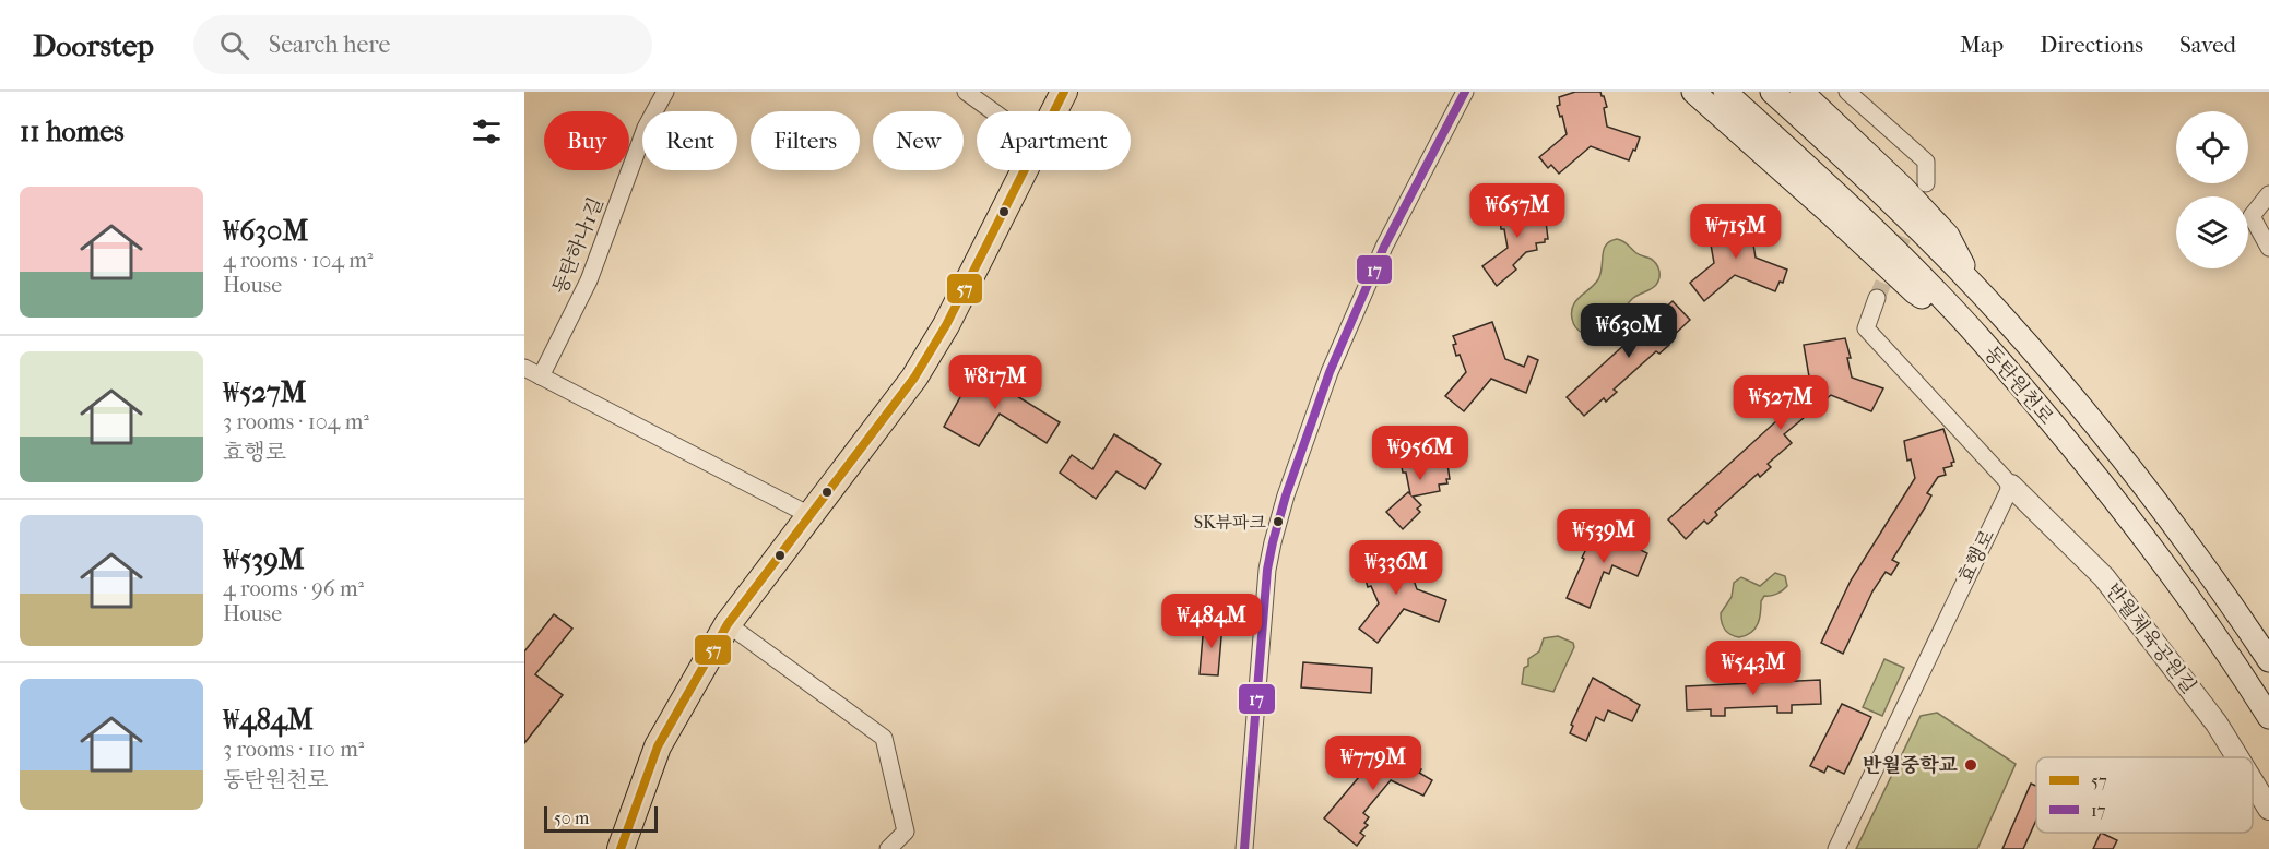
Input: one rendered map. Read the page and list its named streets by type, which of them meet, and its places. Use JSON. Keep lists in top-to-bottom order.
{
  "streets": {
    "main road": ["동탄원천로"],
    "street": ["동탄하나1길", "효행로", "반월체육공원길"]
  },
  "crossings": [
    ["효행로", "반월체육공원길"]
  ],
  "places": ["SK뷰파크", "반월중학교"],
  "lines": ["transit line 57", "transit line 17"],
  "legend": ["57", "17"],
  "scale_bar": "50 m",
  "page": {
    "header": "Doorstep",
    "search": "Search here",
    "nav": ["Map", "Directions", "Saved"],
    "heading": "11 homes",
    "chip": [
      "Buy",
      "Rent",
      "Filters",
      "New",
      "Apartment"
    ],
    "list": [
      {
        "name": "₩630M",
        "note": "4 rooms · 104 m² · House"
      },
      {
        "name": "₩527M",
        "note": "3 rooms · 104 m² · 효행로"
      },
      {
        "name": "₩539M",
        "note": "4 rooms · 96 m² · House"
      },
      {
        "name": "₩484M",
        "note": "3 rooms · 110 m² · 동탄원천로"
      }
    ],
    "price": [
      "₩657M",
      "₩715M",
      "₩630M",
      "₩817M",
      "₩527M",
      "₩956M",
      "₩539M",
      "₩336M",
      "₩484M",
      "₩543M",
      "₩779M"
    ],
    "scale": "50 m"
  }
}
